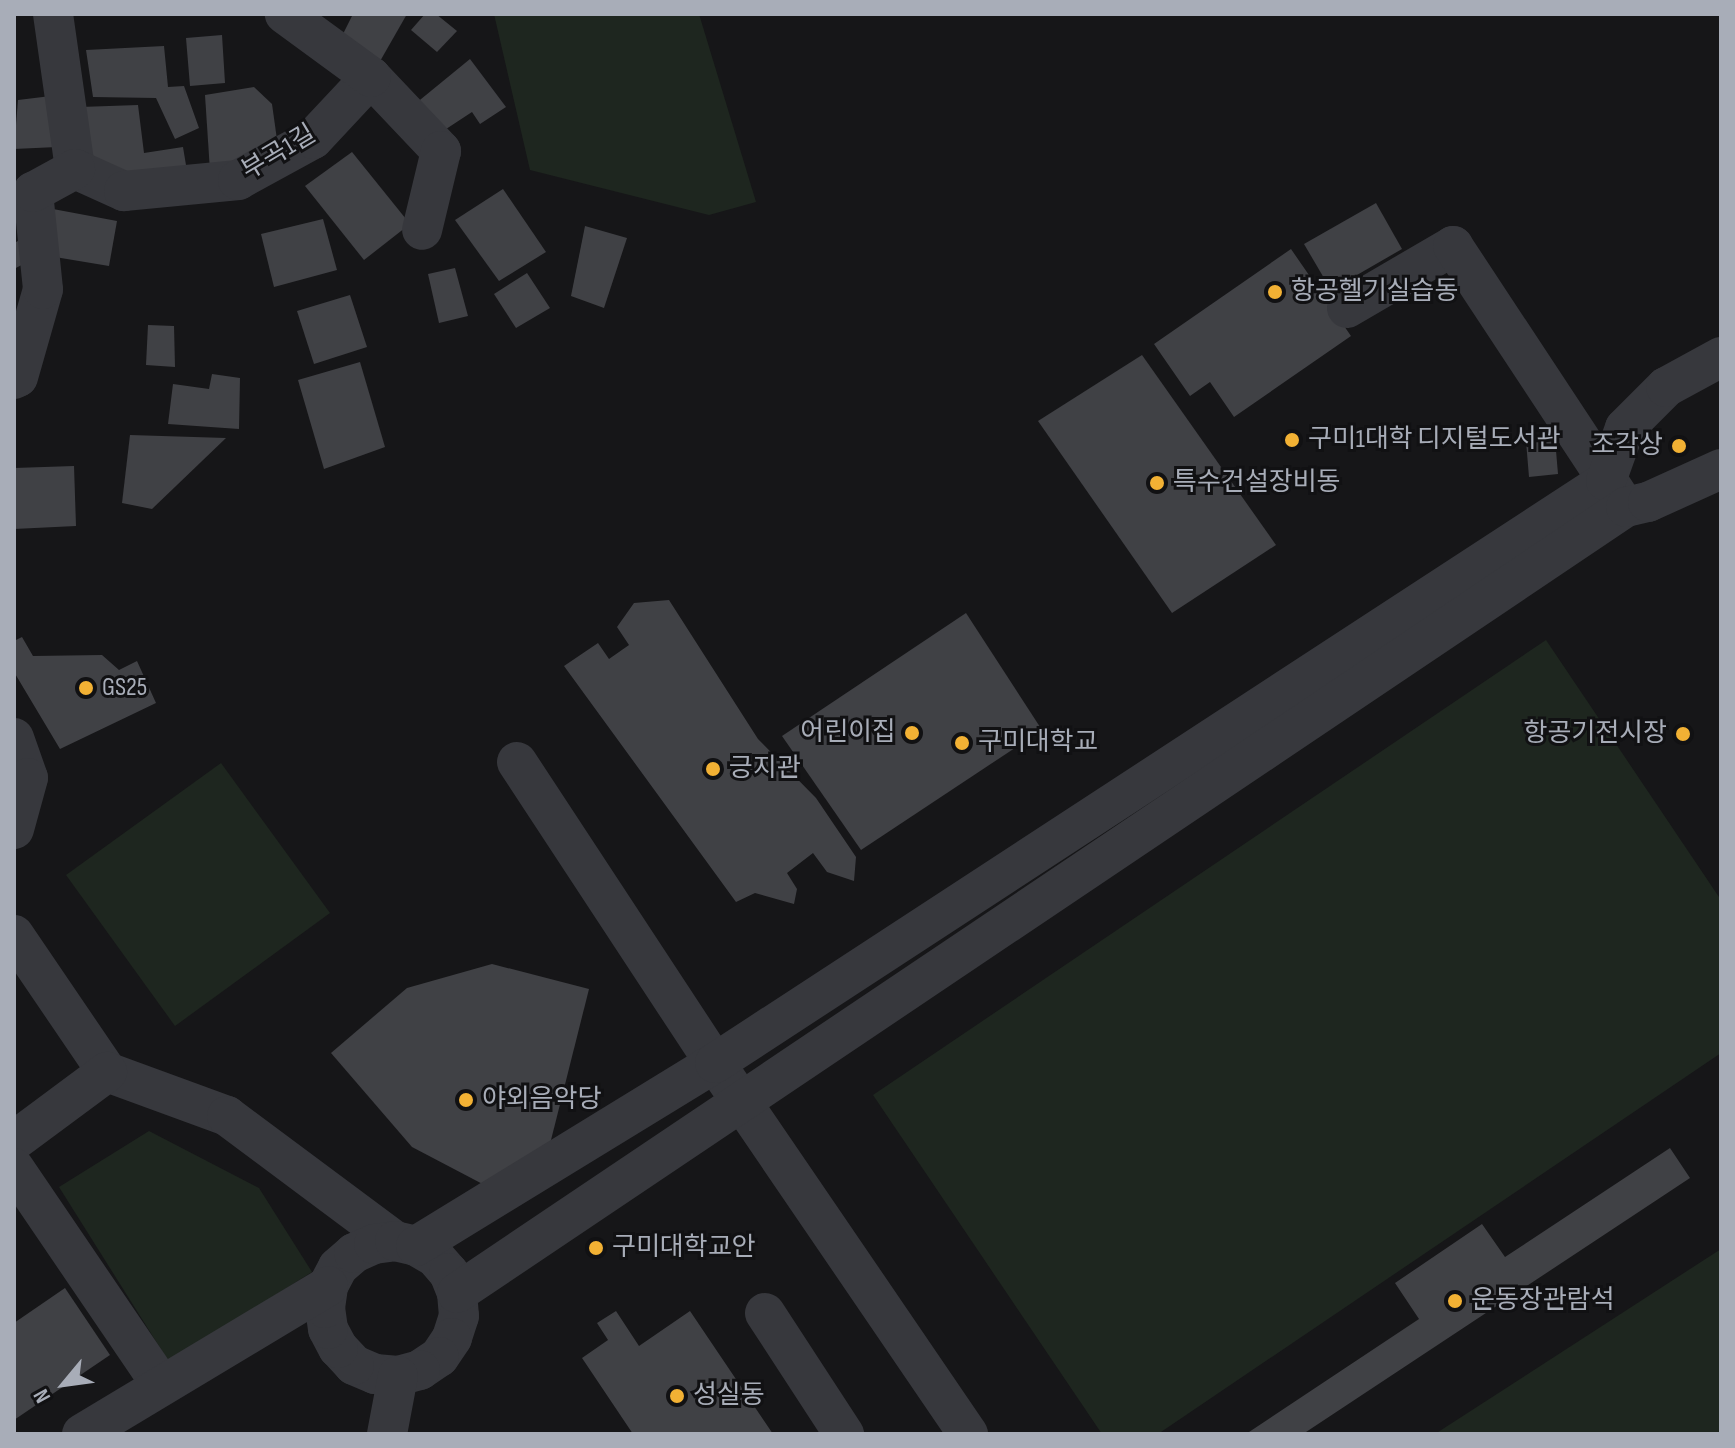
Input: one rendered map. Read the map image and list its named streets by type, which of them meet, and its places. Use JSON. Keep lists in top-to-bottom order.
{
  "streets": {
    "street": ["부곡1길"]
  },
  "places": [
    "항공헬기실습동",
    "구미1대학 디지털도서관",
    "조각상",
    "특수건설장비동",
    "GS25",
    "어린이집",
    "항공기전시장",
    "구미대학교",
    "긍지관",
    "야외음악당",
    "구미대학교안",
    "운동장관람석",
    "성실동"
  ],
  "north": "bottom left"
}
